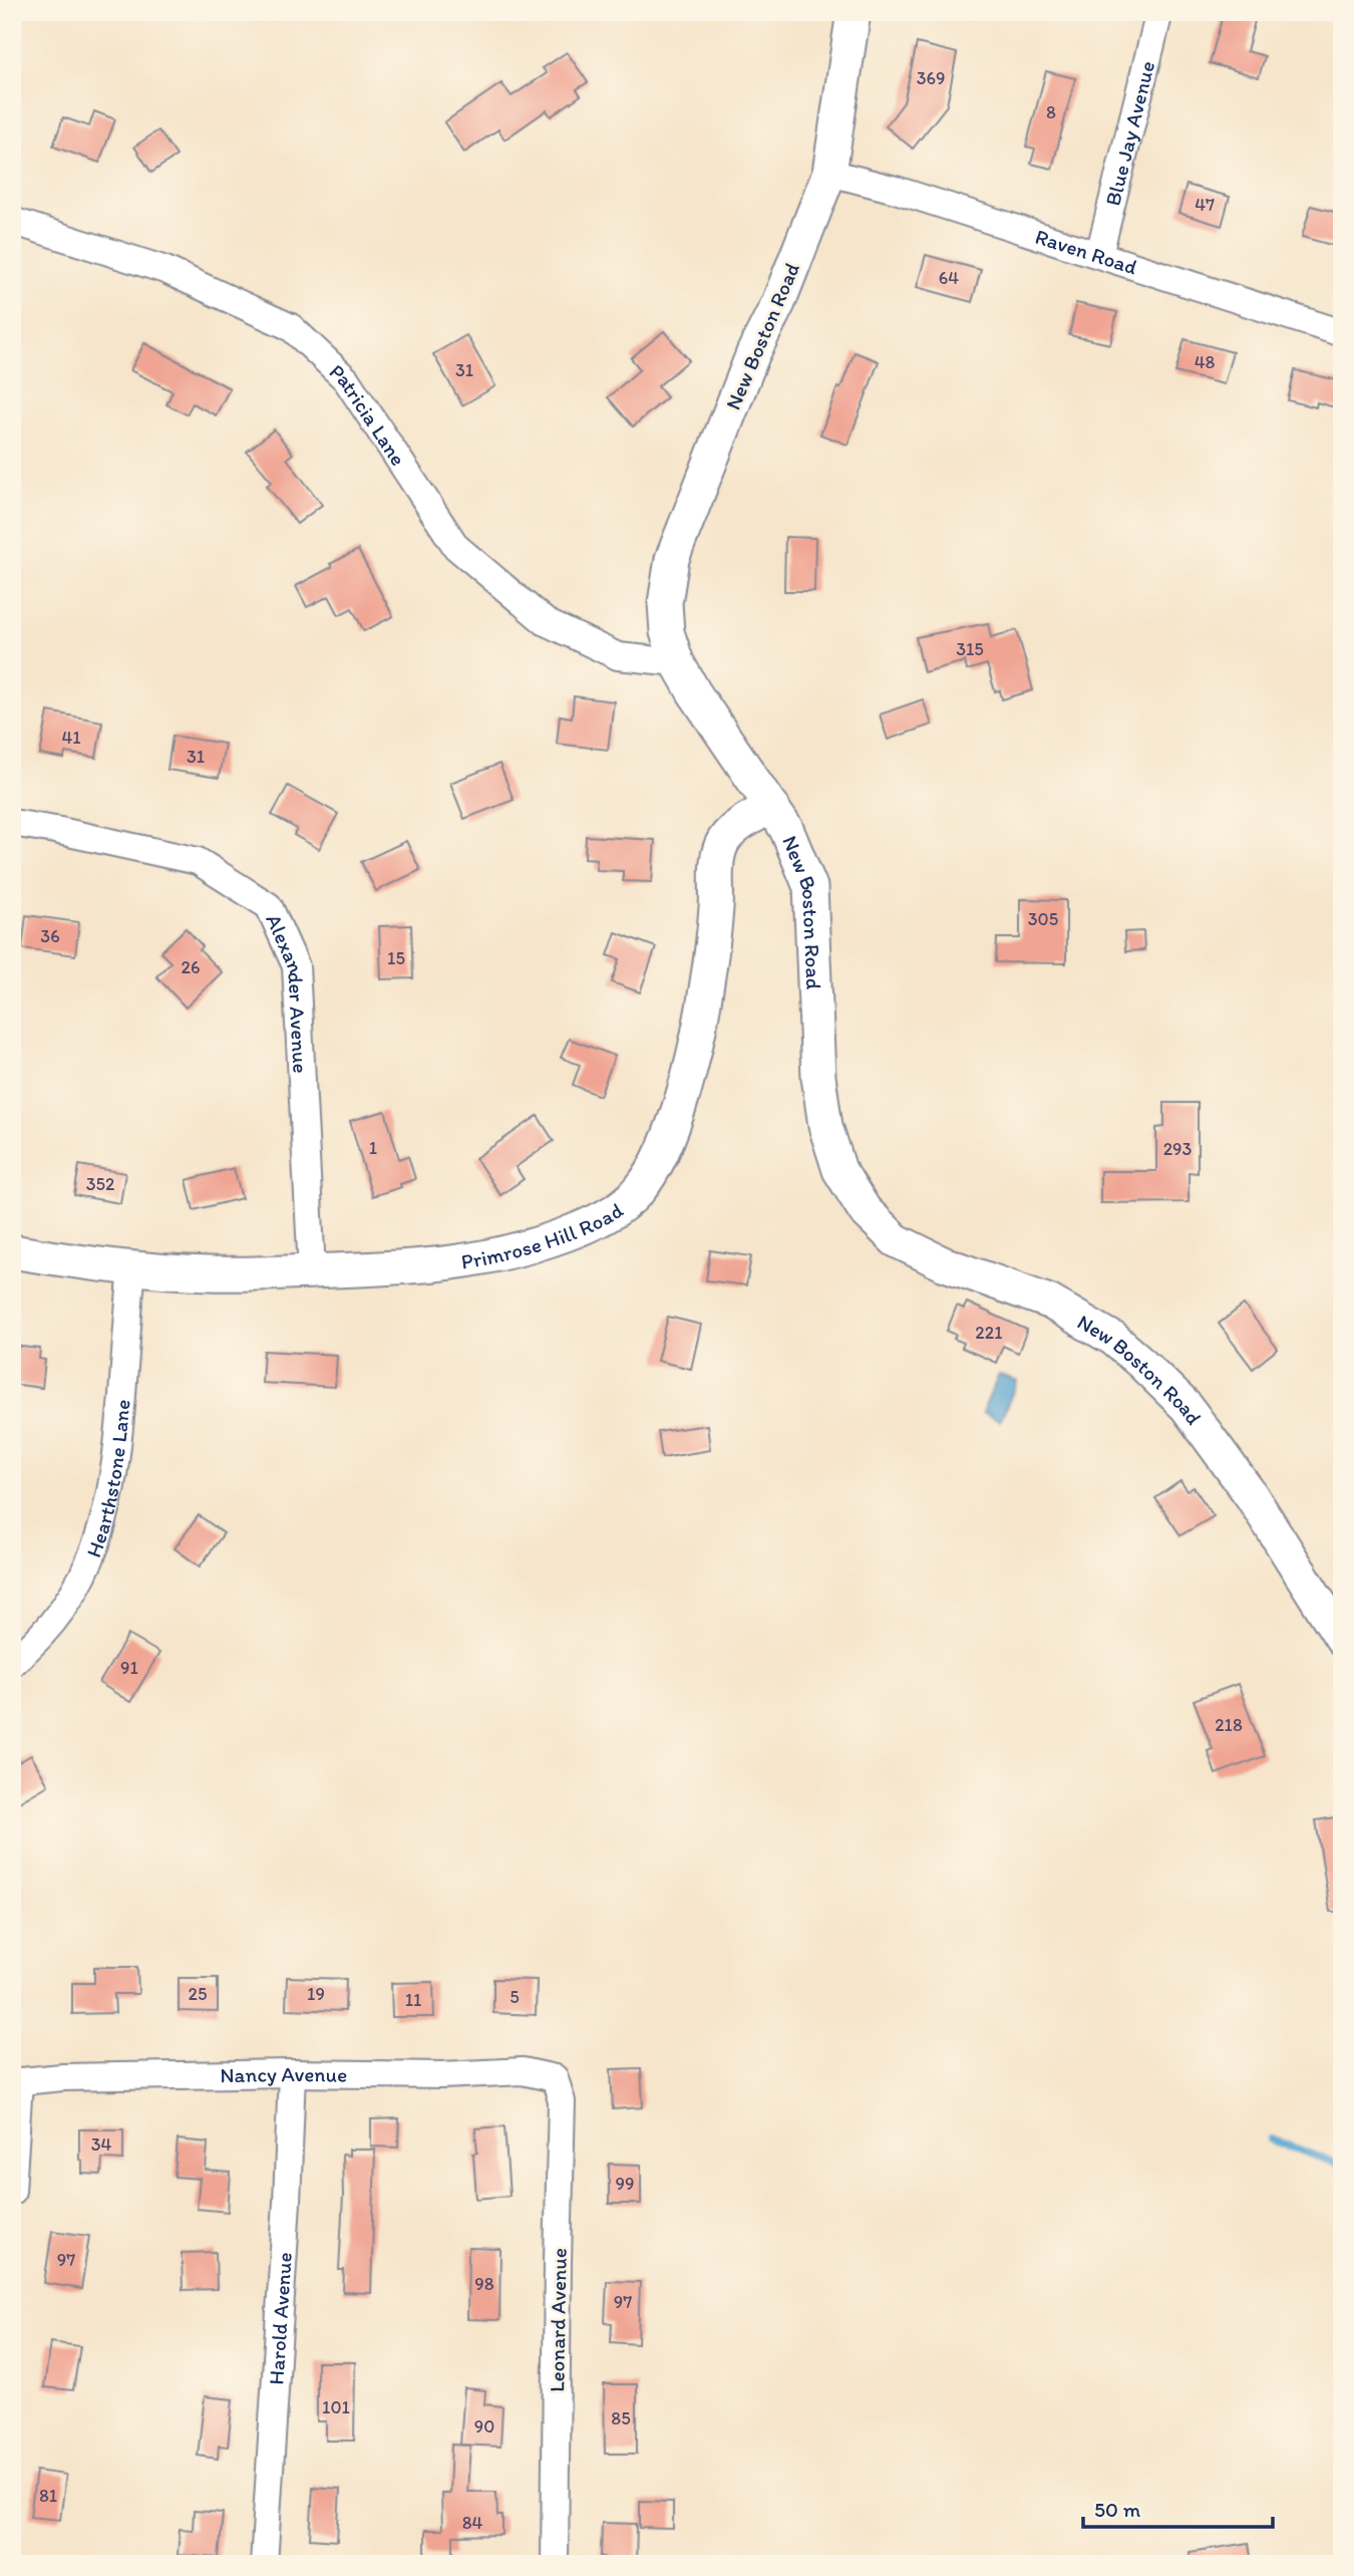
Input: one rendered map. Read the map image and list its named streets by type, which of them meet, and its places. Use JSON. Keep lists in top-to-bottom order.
{
  "streets": {
    "street": [
      "Blue Jay Avenue",
      "Raven Road",
      "New Boston Road",
      "Patricia Lane",
      "Alexander Avenue",
      "Primrose Hill Road",
      "Hearthstone Lane",
      "Nancy Avenue",
      "Harold Avenue",
      "Leonard Avenue"
    ]
  },
  "crossings": [
    ["Blue Jay Avenue", "Raven Road"],
    ["Raven Road", "New Boston Road"],
    ["New Boston Road", "Patricia Lane"],
    ["New Boston Road", "Primrose Hill Road"],
    ["Alexander Avenue", "Primrose Hill Road"],
    ["Primrose Hill Road", "Hearthstone Lane"],
    ["Nancy Avenue", "Harold Avenue"],
    ["Nancy Avenue", "Leonard Avenue"]
  ],
  "house_numbers": [
    "369",
    "8",
    "47",
    "64",
    "48",
    "31",
    "315",
    "41",
    "31",
    "305",
    "36",
    "15",
    "26",
    "1",
    "293",
    "352",
    "221",
    "91",
    "218",
    "25",
    "19",
    "5",
    "11",
    "34",
    "99",
    "97",
    "98",
    "97",
    "101",
    "85",
    "90",
    "81",
    "84"
  ],
  "scale_bar": "50 m"
}
